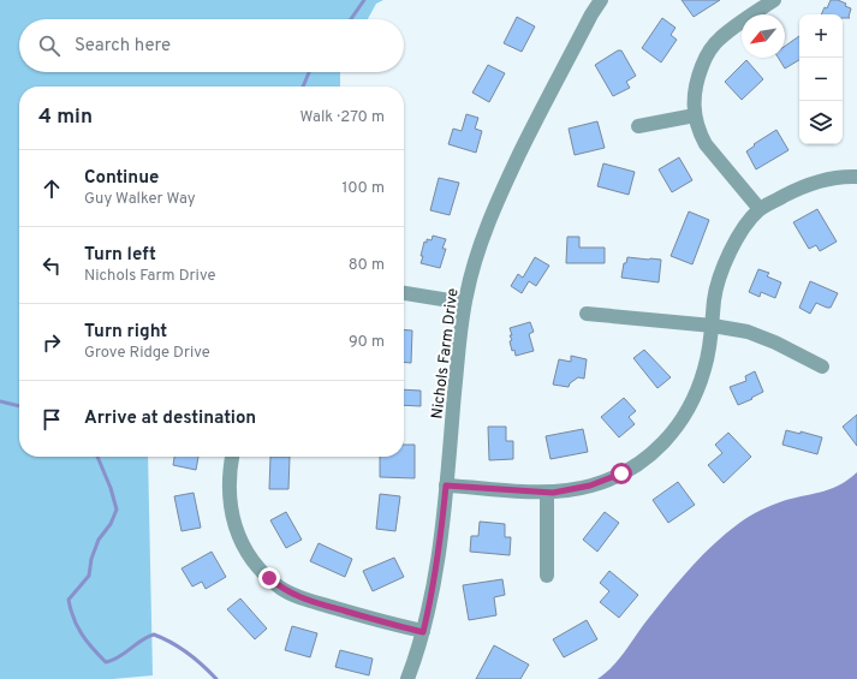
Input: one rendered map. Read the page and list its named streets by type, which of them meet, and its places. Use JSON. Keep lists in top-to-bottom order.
{
  "streets": {
    "street": ["Nichols Farm Drive"]
  },
  "north": "bottom left",
  "page": {
    "map_buttons": ["+", "−"],
    "search": "Search here",
    "heading": ["4 min", "Walk · 270 m"],
    "list": [
      ["Continue", "Guy Walker Way", "100 m"],
      ["Turn left", "Nichols Farm Drive", "80 m"],
      ["Turn right", "Grove Ridge Drive", "90 m"],
      "Arrive at destination"
    ]
  }
}
